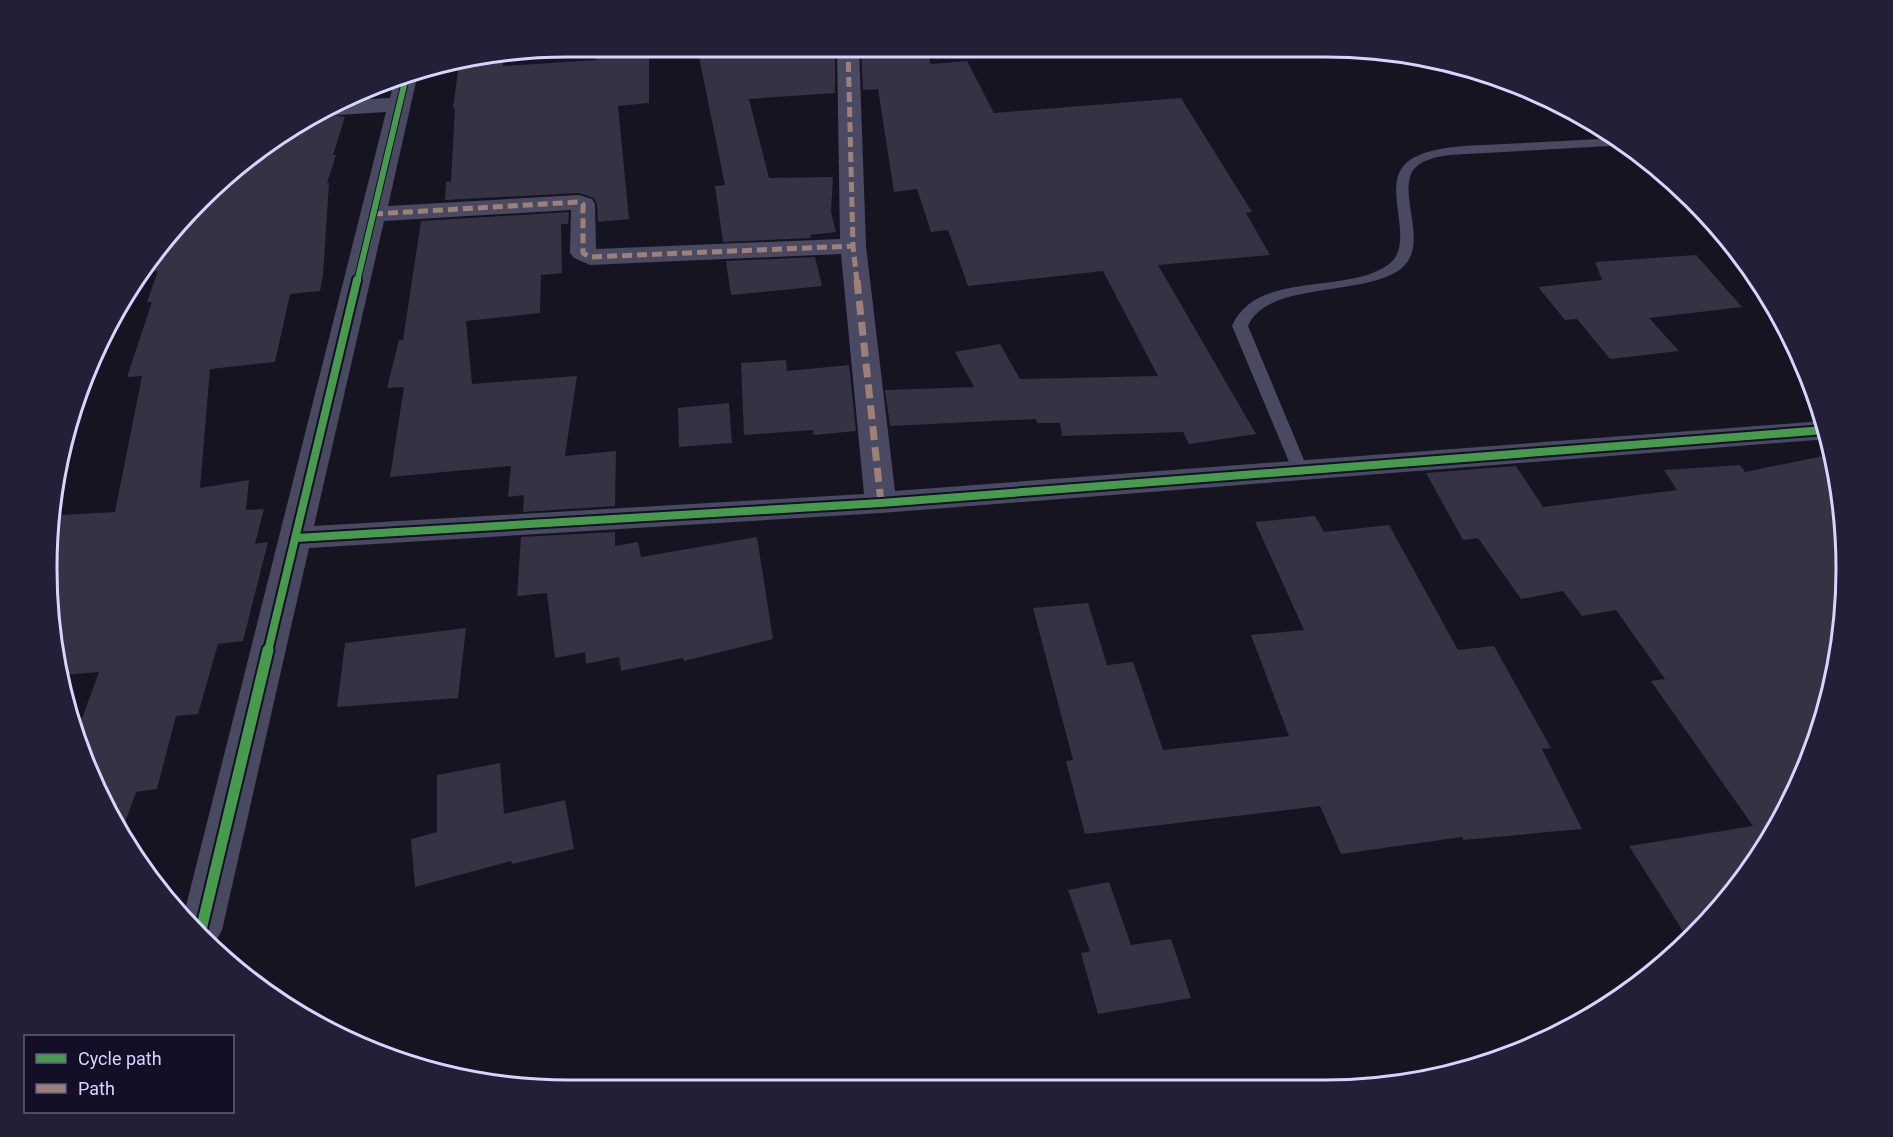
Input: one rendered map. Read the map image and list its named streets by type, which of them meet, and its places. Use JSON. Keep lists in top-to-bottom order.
{
  "legend": ["Cycle path", "Path"]
}
